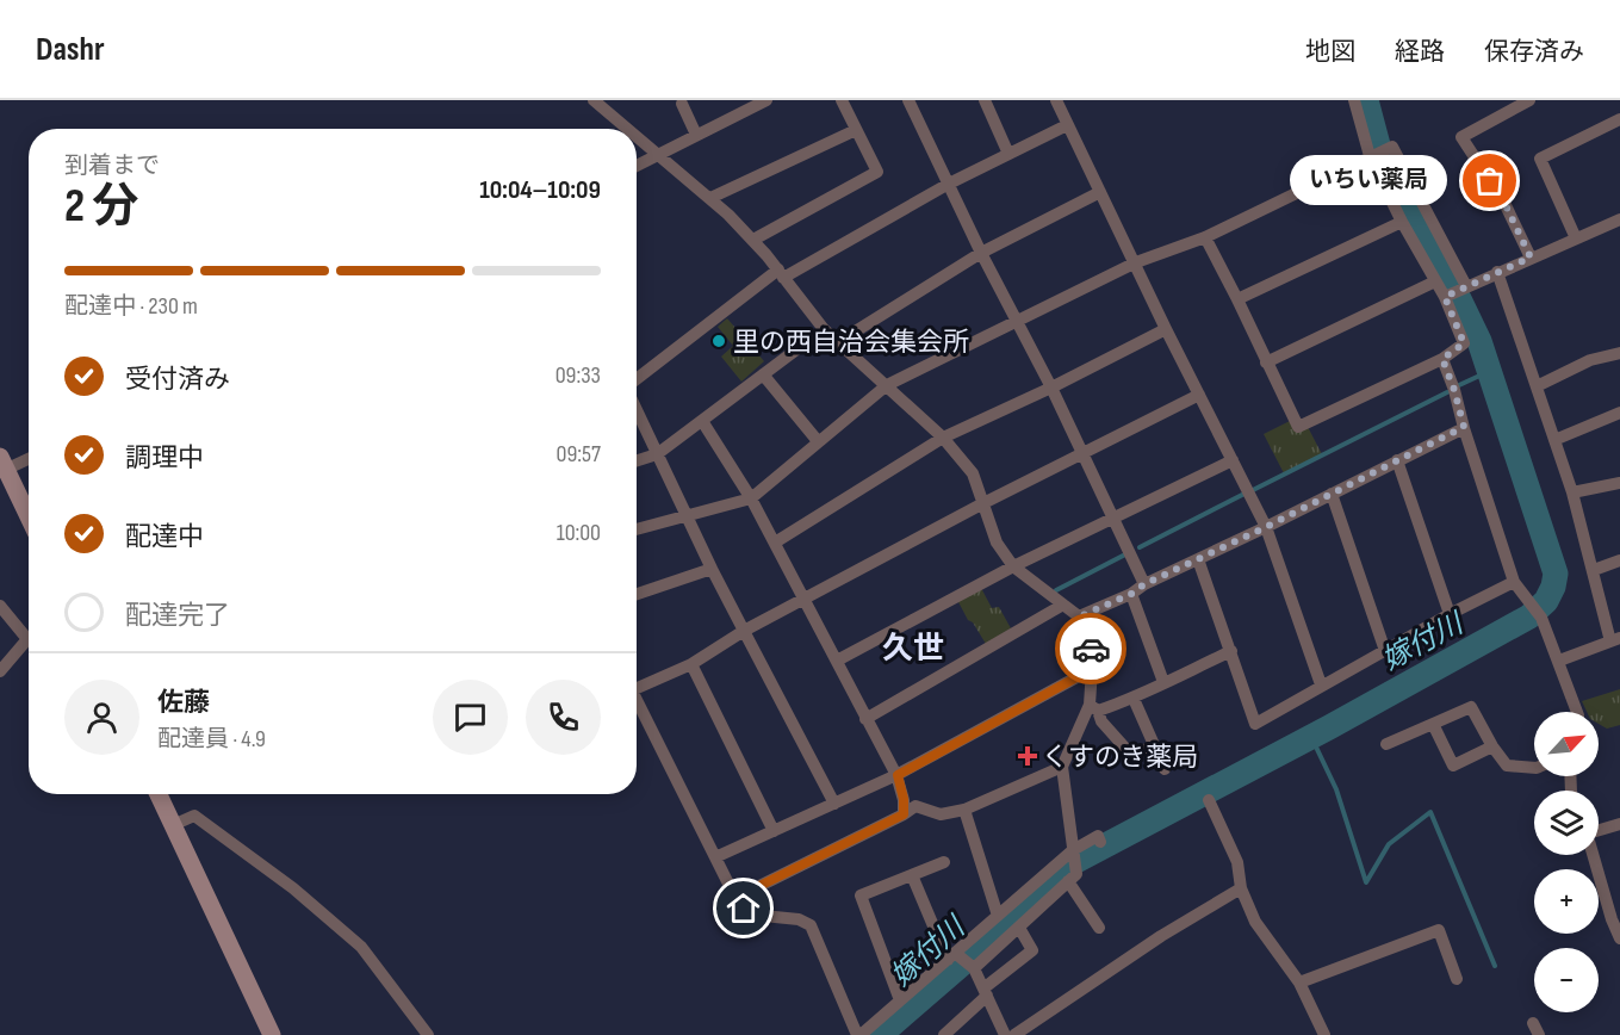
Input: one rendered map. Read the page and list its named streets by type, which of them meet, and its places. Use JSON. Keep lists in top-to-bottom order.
{
  "districts": ["久世"],
  "water": ["嫁付川"],
  "places": {
    "other": ["いちい薬局", "里の西自治会集会所"],
    "health": ["くすのき薬局"]
  },
  "north": "top right",
  "page": {
    "header": "Dashr",
    "nav": ["地図", "経路", "保存済み"],
    "heading": ["2 分", "到着まで", "10:04–10:09"],
    "panel": ["佐藤", "配達員 · 4.9"],
    "bubble": "いちい薬局",
    "bar": "配達中 · 230 m",
    "list": [
      ["受付済み", "09:33"],
      ["調理中", "09:57"],
      ["配達中", "10:00"],
      "配達完了"
    ],
    "map_buttons": ["+", "−"]
  }
}
